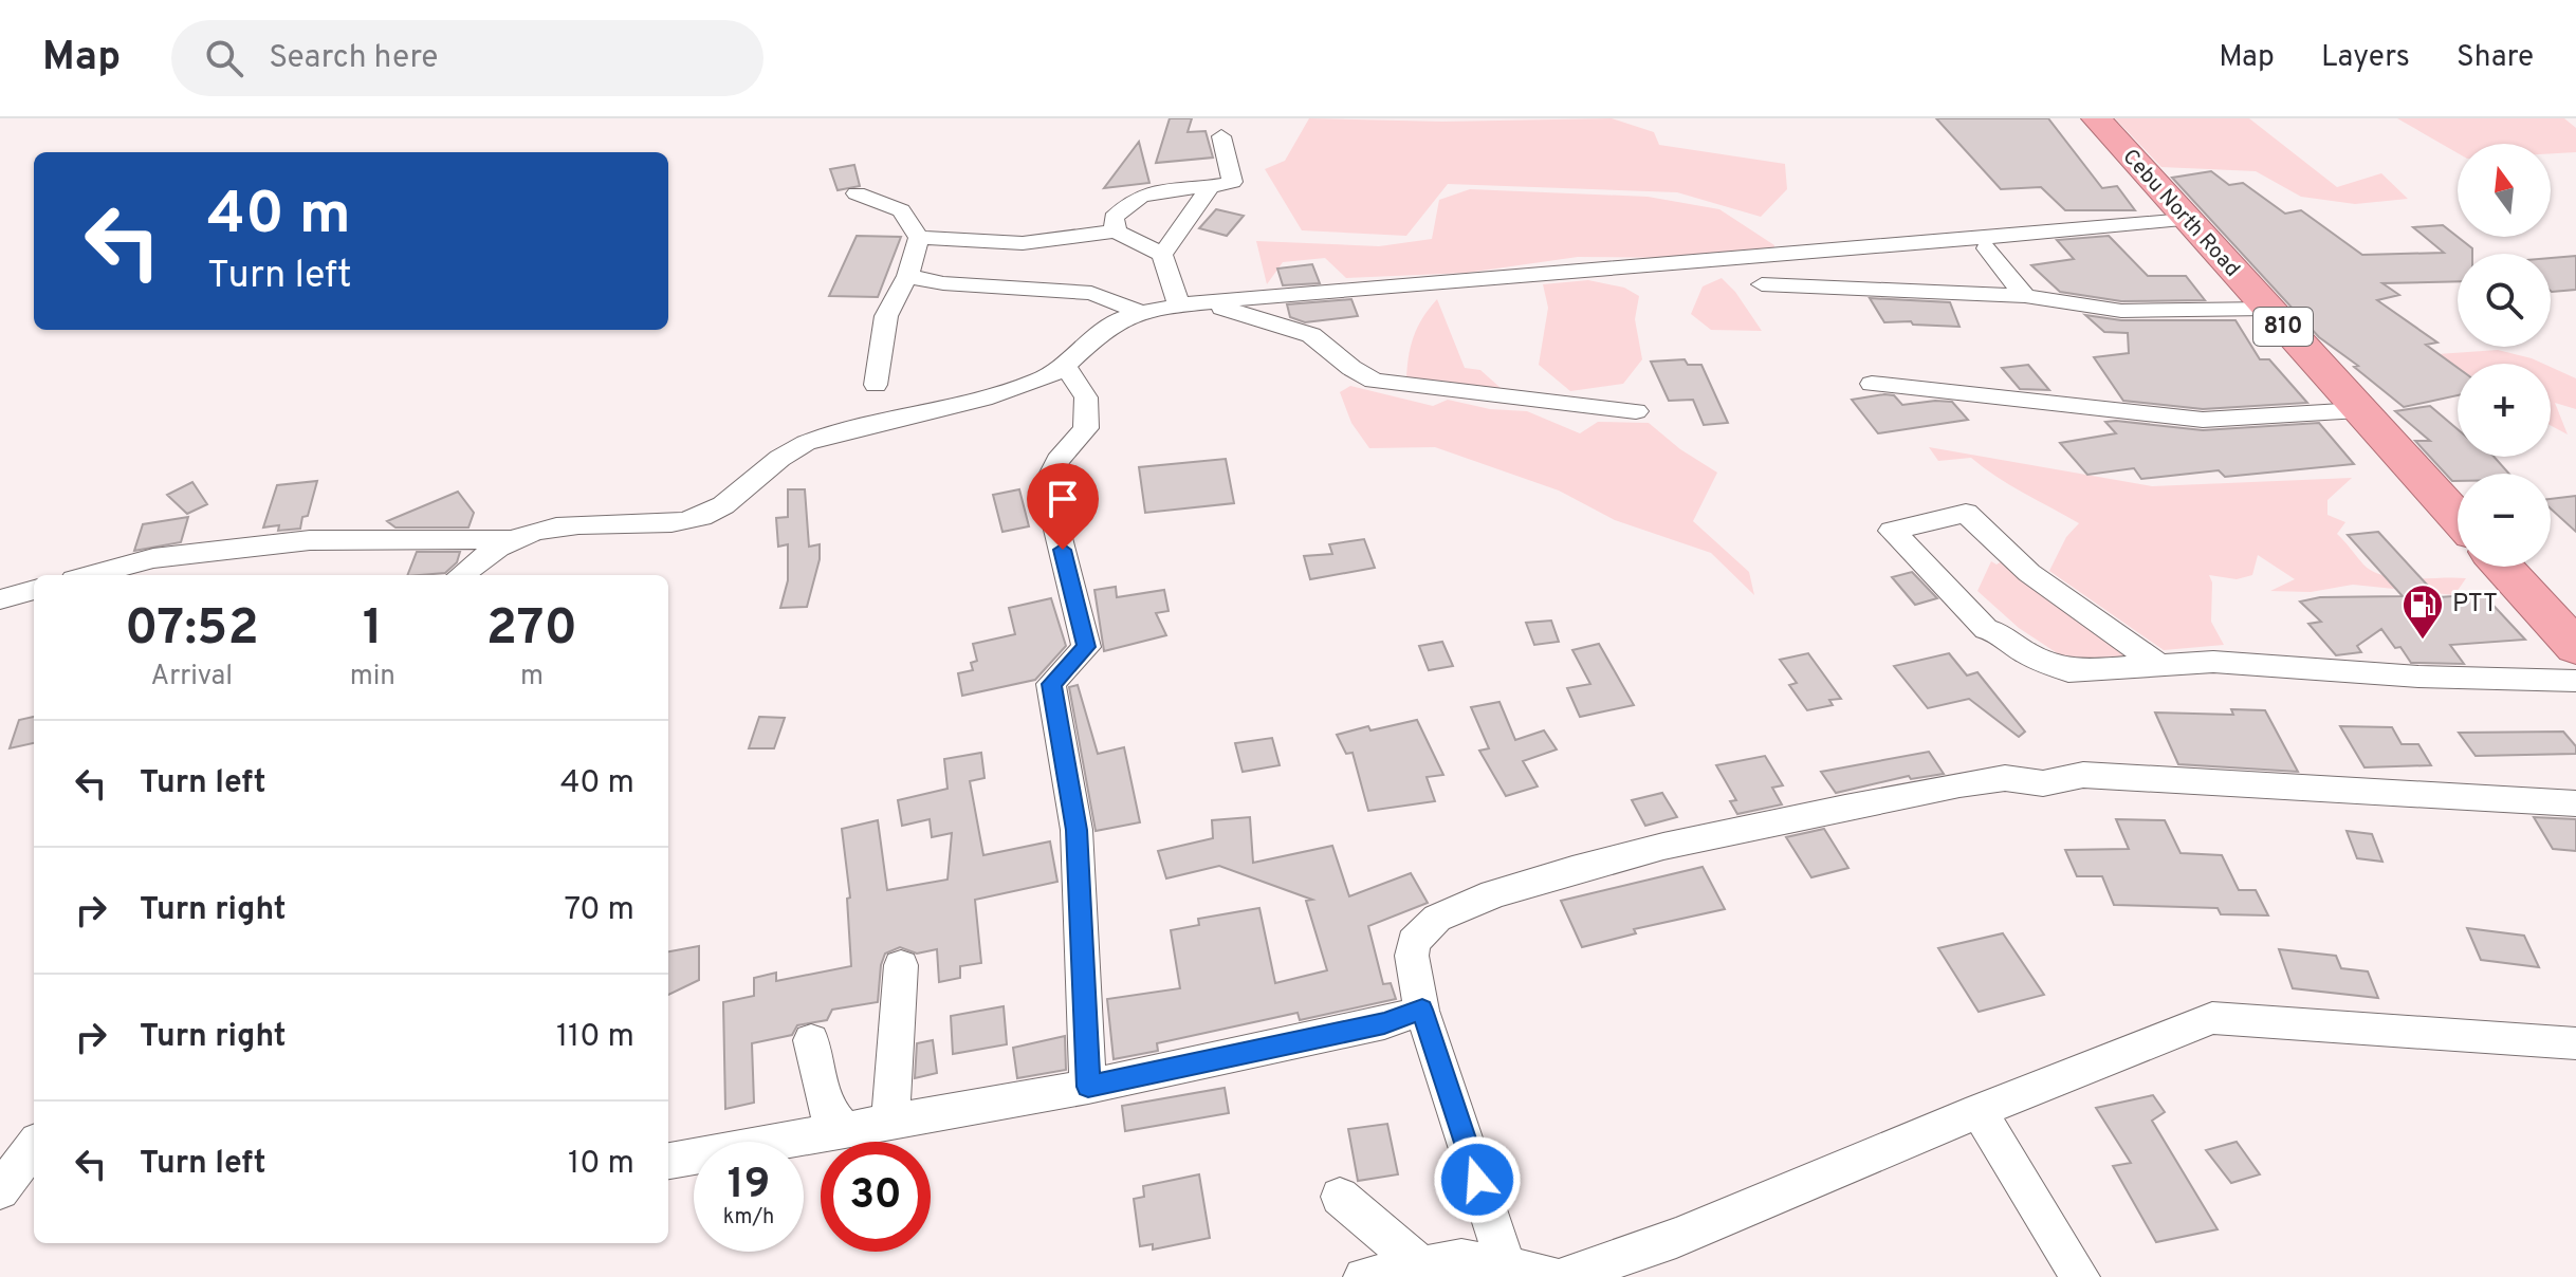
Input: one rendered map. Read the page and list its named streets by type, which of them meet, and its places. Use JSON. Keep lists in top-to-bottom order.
{
  "streets": {
    "highway": ["Cebu North Road", "810"]
  },
  "places": {
    "fuel station": ["PTT"]
  },
  "north": "top",
  "page": {
    "header": "Map",
    "search": "Search here",
    "nav": ["Map", "Layers", "Share"],
    "map_buttons": ["+", "−"],
    "turn": ["40 m", "Turn left"],
    "eta": [
      "07:52",
      "Arrival",
      "1",
      "min",
      "270",
      "m"
    ],
    "list": [
      {
        "name": "Turn left",
        "value": "40 m"
      },
      {
        "name": "Turn right",
        "value": "70 m"
      },
      {
        "name": "Turn right",
        "value": "110 m"
      },
      {
        "name": "Turn left",
        "value": "10 m"
      }
    ],
    "speed": "19 km/h",
    "limit": "30"
  }
}
